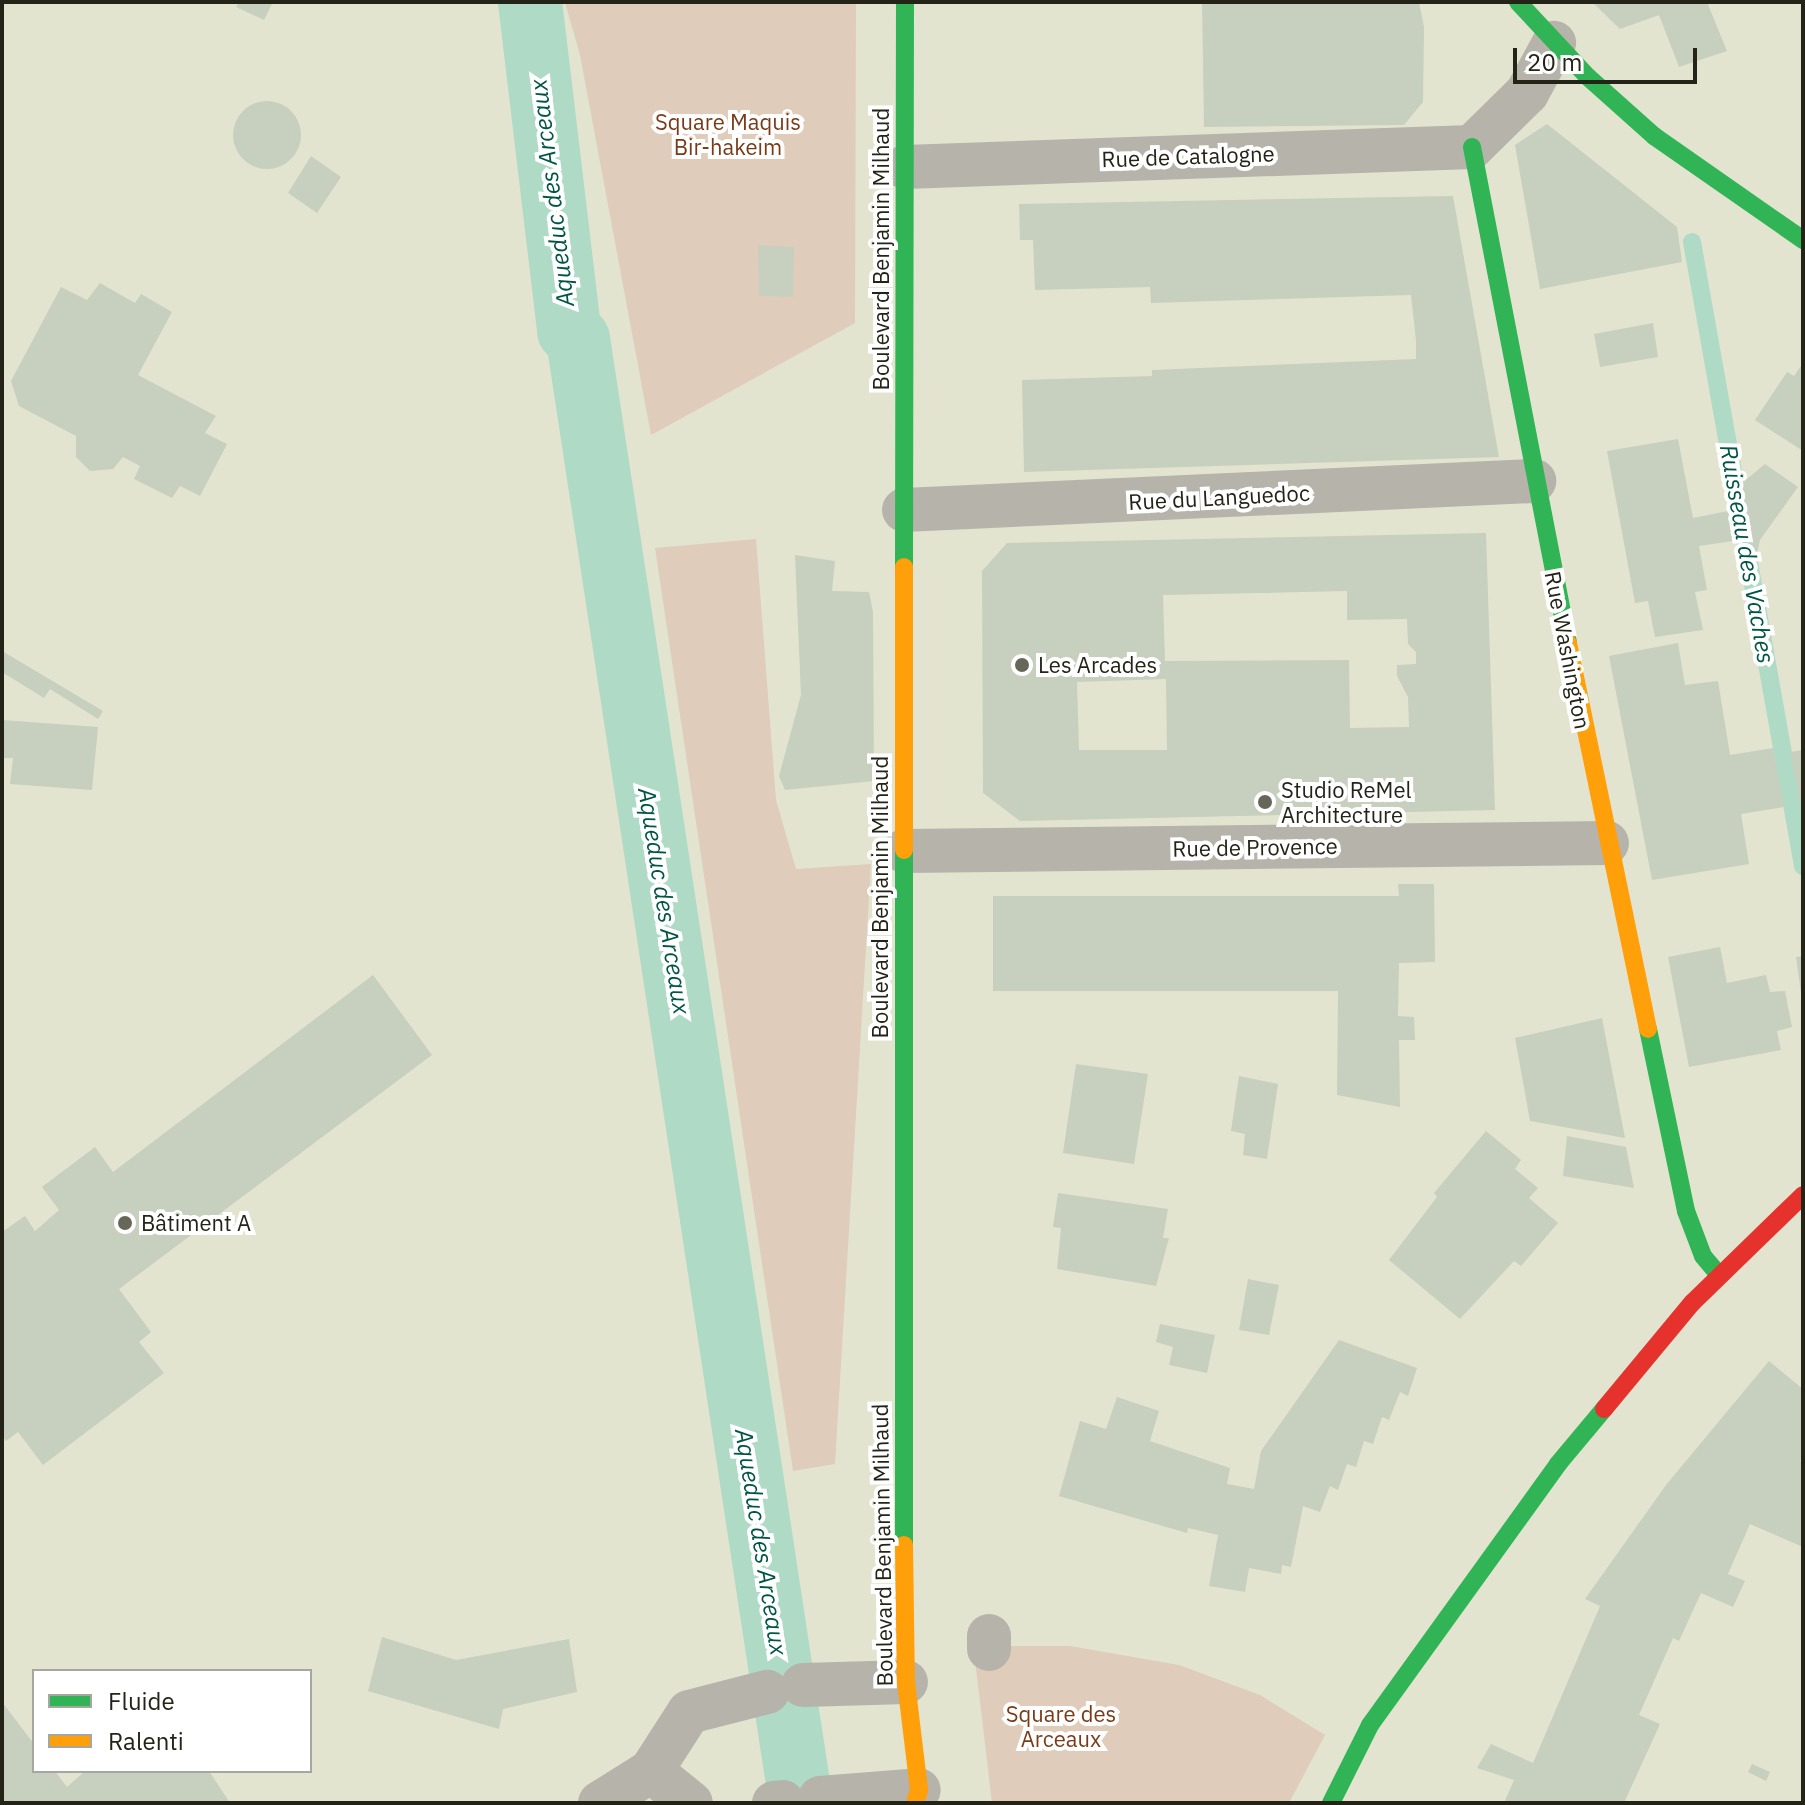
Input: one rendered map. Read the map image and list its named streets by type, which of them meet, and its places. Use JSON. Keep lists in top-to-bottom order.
{
  "streets": {
    "street": [
      "Rue de Catalogne",
      "Boulevard Benjamin Milhaud",
      "Rue du Languedoc",
      "Rue Washington",
      "Rue de Provence"
    ]
  },
  "crossings": [
    ["Rue de Catalogne", "Boulevard Benjamin Milhaud"],
    ["Rue de Catalogne", "Rue Washington"],
    ["Boulevard Benjamin Milhaud", "Rue du Languedoc"],
    ["Boulevard Benjamin Milhaud", "Rue de Provence"],
    ["Rue du Languedoc", "Rue Washington"],
    ["Rue Washington", "Rue de Provence"]
  ],
  "water": ["Aqueduc des Arceaux", "Ruisseau des Vaches"],
  "parks": ["Square Maquis Bir-hakeim", "Square des Arceaux"],
  "places": ["Les Arcades", "Studio ReMel Architecture", "Bâtiment A"],
  "legend": ["Fluide", "Ralenti"],
  "scale_bar": "20 m"
}
